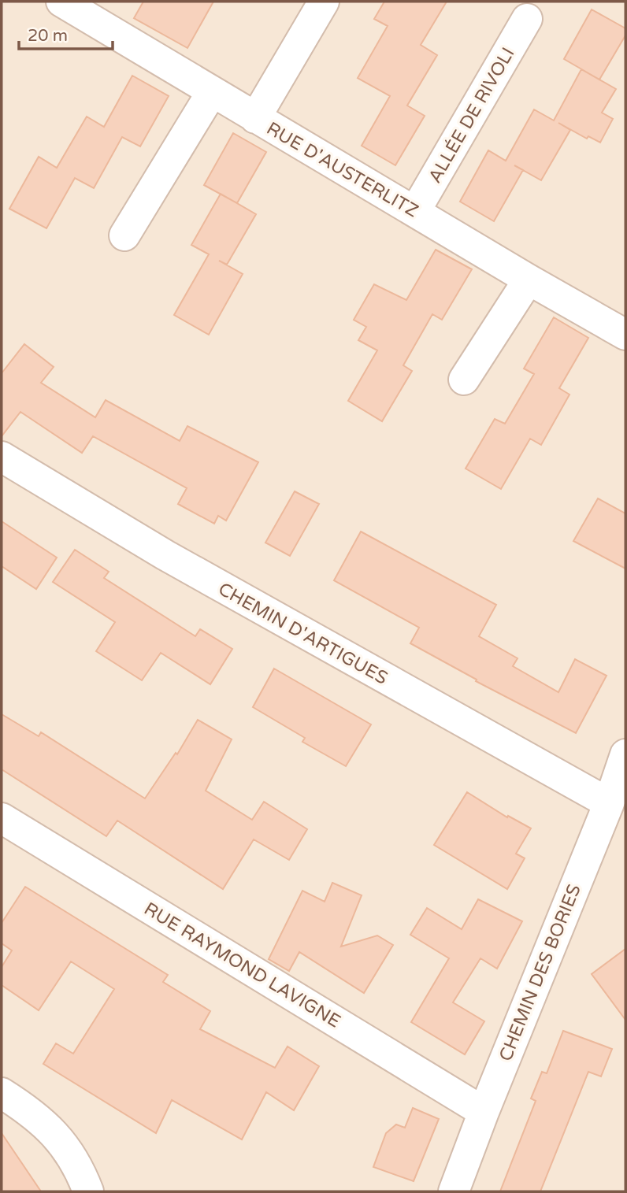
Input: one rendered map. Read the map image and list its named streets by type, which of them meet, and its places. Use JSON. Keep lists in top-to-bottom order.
{
  "streets": {
    "street": [
      "ALLÉE DE RIVOLI",
      "RUE D'AUSTERLITZ",
      "CHEMIN D'ARTIGUES",
      "RUE RAYMOND LAVIGNE",
      "CHEMIN DES BORIES"
    ]
  },
  "crossings": [
    ["ALLÉE DE RIVOLI", "RUE D'AUSTERLITZ"],
    ["CHEMIN D'ARTIGUES", "CHEMIN DES BORIES"],
    ["RUE RAYMOND LAVIGNE", "CHEMIN DES BORIES"]
  ],
  "scale_bar": "20 m"
}
